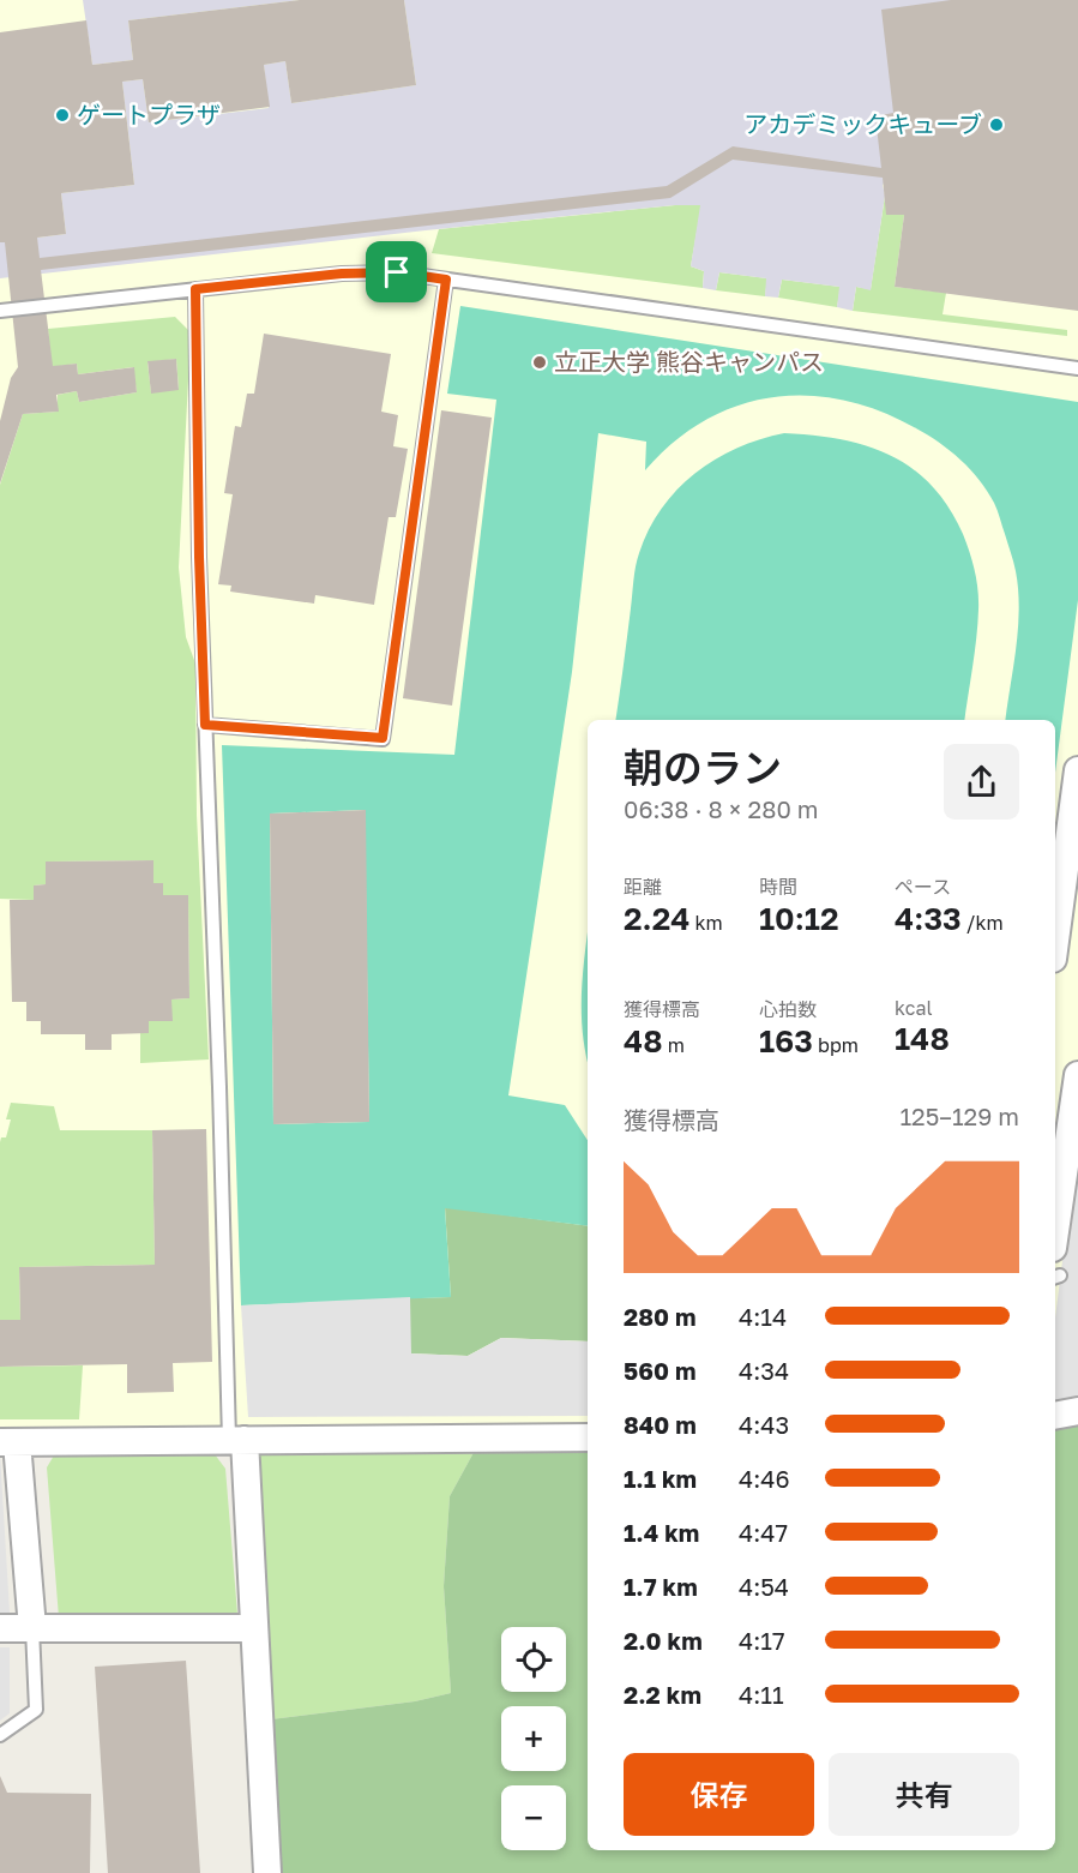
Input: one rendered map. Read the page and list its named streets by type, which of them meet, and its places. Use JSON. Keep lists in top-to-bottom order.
{
  "places": ["ゲートプラザ", "アカデミックキューブ", "立正大学 熊谷キャンパス"],
  "page": {
    "heading": ["朝のラン", "06:38 · 8 × 280 m"],
    "stats": [
      ["距離", "2.24 km"],
      ["時間", "10:12"],
      ["ペース", "4:33 /km"],
      ["獲得標高", "48 m"],
      ["心拍数", "163 bpm"],
      ["kcal", "148"]
    ],
    "chart": ["獲得標高", "125–129 m"],
    "list": [
      {
        "name": "280 m",
        "note": "4:14"
      },
      {
        "name": "560 m",
        "note": "4:34"
      },
      {
        "name": "840 m",
        "note": "4:43"
      },
      {
        "name": "1.1 km",
        "note": "4:46"
      },
      {
        "name": "1.4 km",
        "note": "4:47"
      },
      {
        "name": "1.7 km",
        "note": "4:54"
      },
      {
        "name": "2.0 km",
        "note": "4:17"
      },
      {
        "name": "2.2 km",
        "note": "4:11"
      }
    ],
    "map_buttons": ["+", "−"],
    "buttons": ["保存", "共有"]
  }
}
